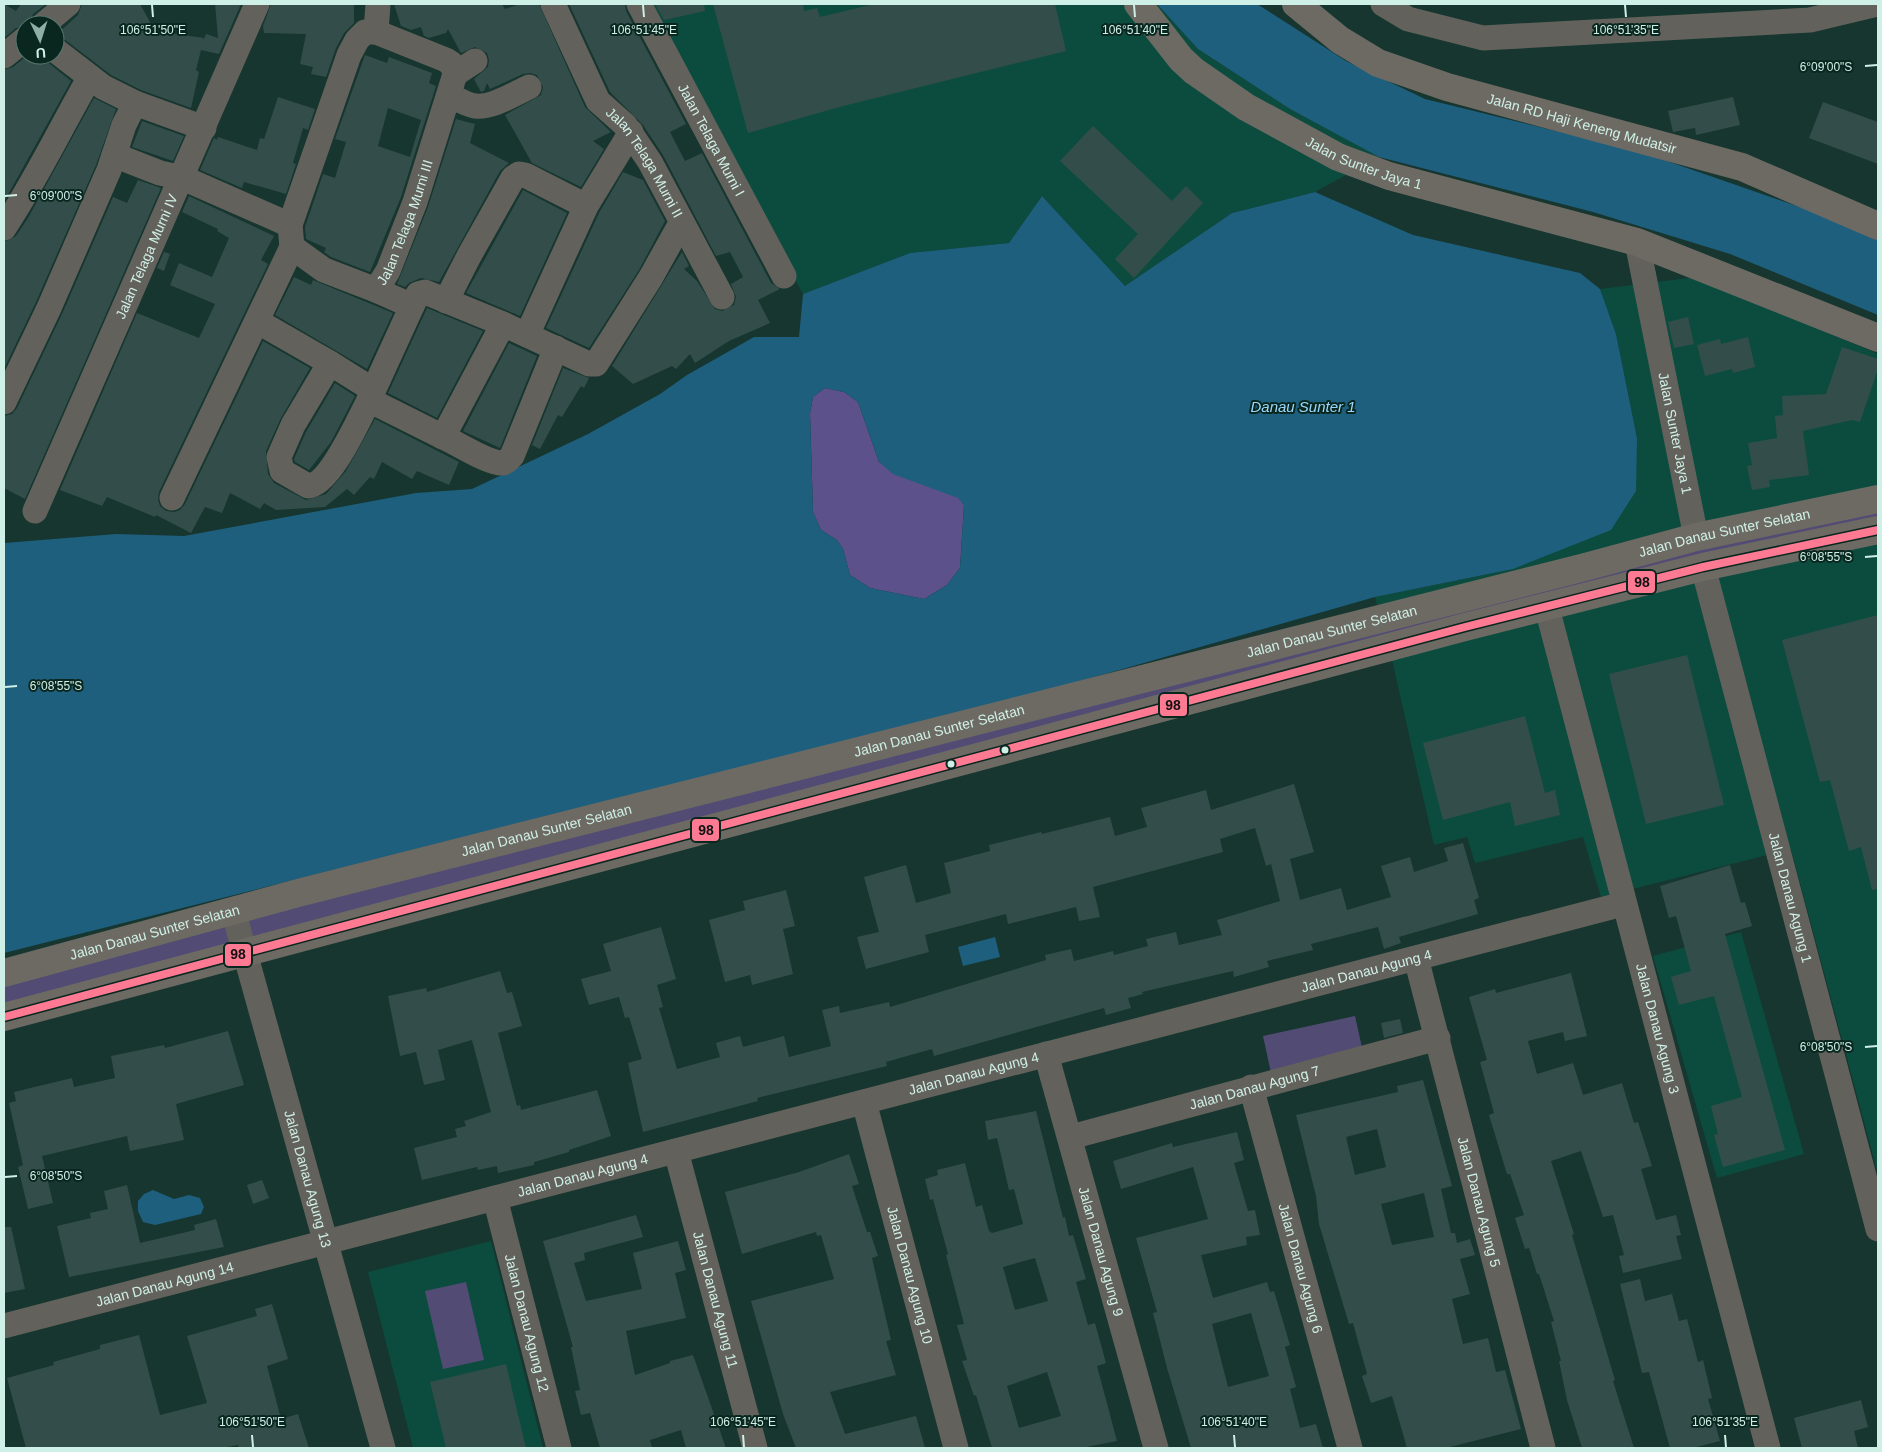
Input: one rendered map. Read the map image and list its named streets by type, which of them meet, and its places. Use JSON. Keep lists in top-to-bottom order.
{
  "streets": {
    "street": [
      "Jalan RD Haji Keneng Mudatsir",
      "Jalan Telaga Murni I",
      "Jalan Sunter Jaya 1",
      "Jalan Telaga Murni II",
      "Jalan Telaga Murni III",
      "Jalan Telaga Murni IV",
      "Jalan Danau Sunter Selatan",
      "Jalan Danau Agung 1",
      "Jalan Danau Agung 4",
      "Jalan Danau Agung 3",
      "Jalan Danau Agung 7",
      "Jalan Danau Agung 13",
      "Jalan Danau Agung 5",
      "Jalan Danau Agung 9",
      "Jalan Danau Agung 6",
      "Jalan Danau Agung 10",
      "Jalan Danau Agung 14",
      "Jalan Danau Agung 11",
      "Jalan Danau Agung 12"
    ]
  },
  "crossings": [
    ["Jalan Sunter Jaya 1", "Jalan Danau Sunter Selatan"],
    ["Jalan Telaga Murni III", "Jalan Telaga Murni IV"],
    ["Jalan Danau Sunter Selatan", "Jalan Danau Agung 1"],
    ["Jalan Danau Sunter Selatan", "Jalan Danau Agung 3"],
    ["Jalan Danau Sunter Selatan", "Jalan Danau Agung 13"],
    ["Jalan Danau Agung 4", "Jalan Danau Agung 3"],
    ["Jalan Danau Agung 4", "Jalan Danau Agung 13"],
    ["Jalan Danau Agung 4", "Jalan Danau Agung 5"],
    ["Jalan Danau Agung 4", "Jalan Danau Agung 9"],
    ["Jalan Danau Agung 4", "Jalan Danau Agung 10"],
    ["Jalan Danau Agung 4", "Jalan Danau Agung 14"],
    ["Jalan Danau Agung 4", "Jalan Danau Agung 11"],
    ["Jalan Danau Agung 4", "Jalan Danau Agung 12"],
    ["Jalan Danau Agung 7", "Jalan Danau Agung 5"],
    ["Jalan Danau Agung 7", "Jalan Danau Agung 9"],
    ["Jalan Danau Agung 7", "Jalan Danau Agung 6"],
    ["Jalan Danau Agung 13", "Jalan Danau Agung 14"]
  ],
  "water": ["Danau Sunter 1"],
  "lines": ["transit line 98"],
  "north": "bottom",
  "coordinates": [
    "106°51'50\"E",
    "106°51'45\"E",
    "106°51'40\"E",
    "106°51'35\"E",
    "6°09'00\"S",
    "6°08'55\"S",
    "6°08'50\"S"
  ]
}
